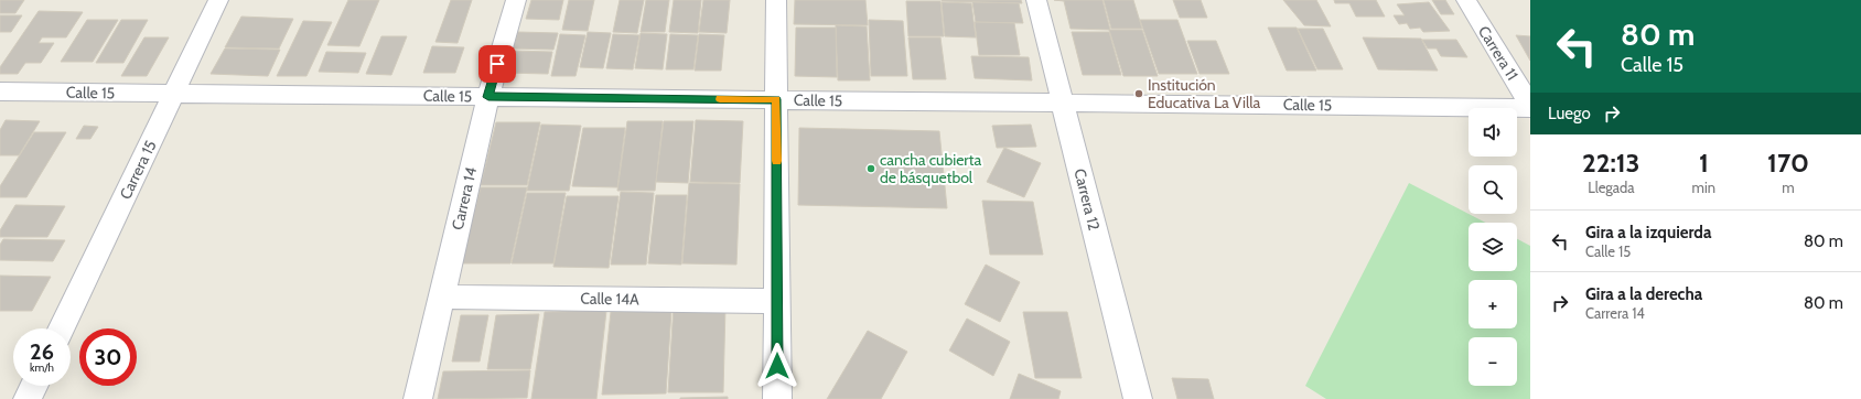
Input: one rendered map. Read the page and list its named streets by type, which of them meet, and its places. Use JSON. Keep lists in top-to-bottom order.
{
  "streets": {
    "street": [
      "Carrera 11",
      "Calle 15",
      "Carrera 15",
      "Carrera 14",
      "Carrera 12",
      "Calle 14A"
    ]
  },
  "crossings": [
    ["Carrera 11", "Calle 15"],
    ["Calle 15", "Carrera 15"],
    ["Calle 15", "Carrera 14"],
    ["Calle 15", "Carrera 12"],
    ["Carrera 14", "Calle 14A"]
  ],
  "places": ["Institución Educativa La Villa", "cancha cubierta de básquetbol"],
  "page": {
    "turn": ["80 m", "Calle 15"],
    "then": "Luego",
    "map_buttons": ["+", "−"],
    "eta": [
      "22:13",
      "Llegada",
      "1",
      "min",
      "170",
      "m"
    ],
    "list": [
      {
        "name": "Gira a la izquierda",
        "note": "Calle 15",
        "value": "80 m"
      },
      {
        "name": "Gira a la derecha",
        "note": "Carrera 14",
        "value": "80 m"
      }
    ],
    "speed": "26 km/h",
    "limit": "30"
  }
}
